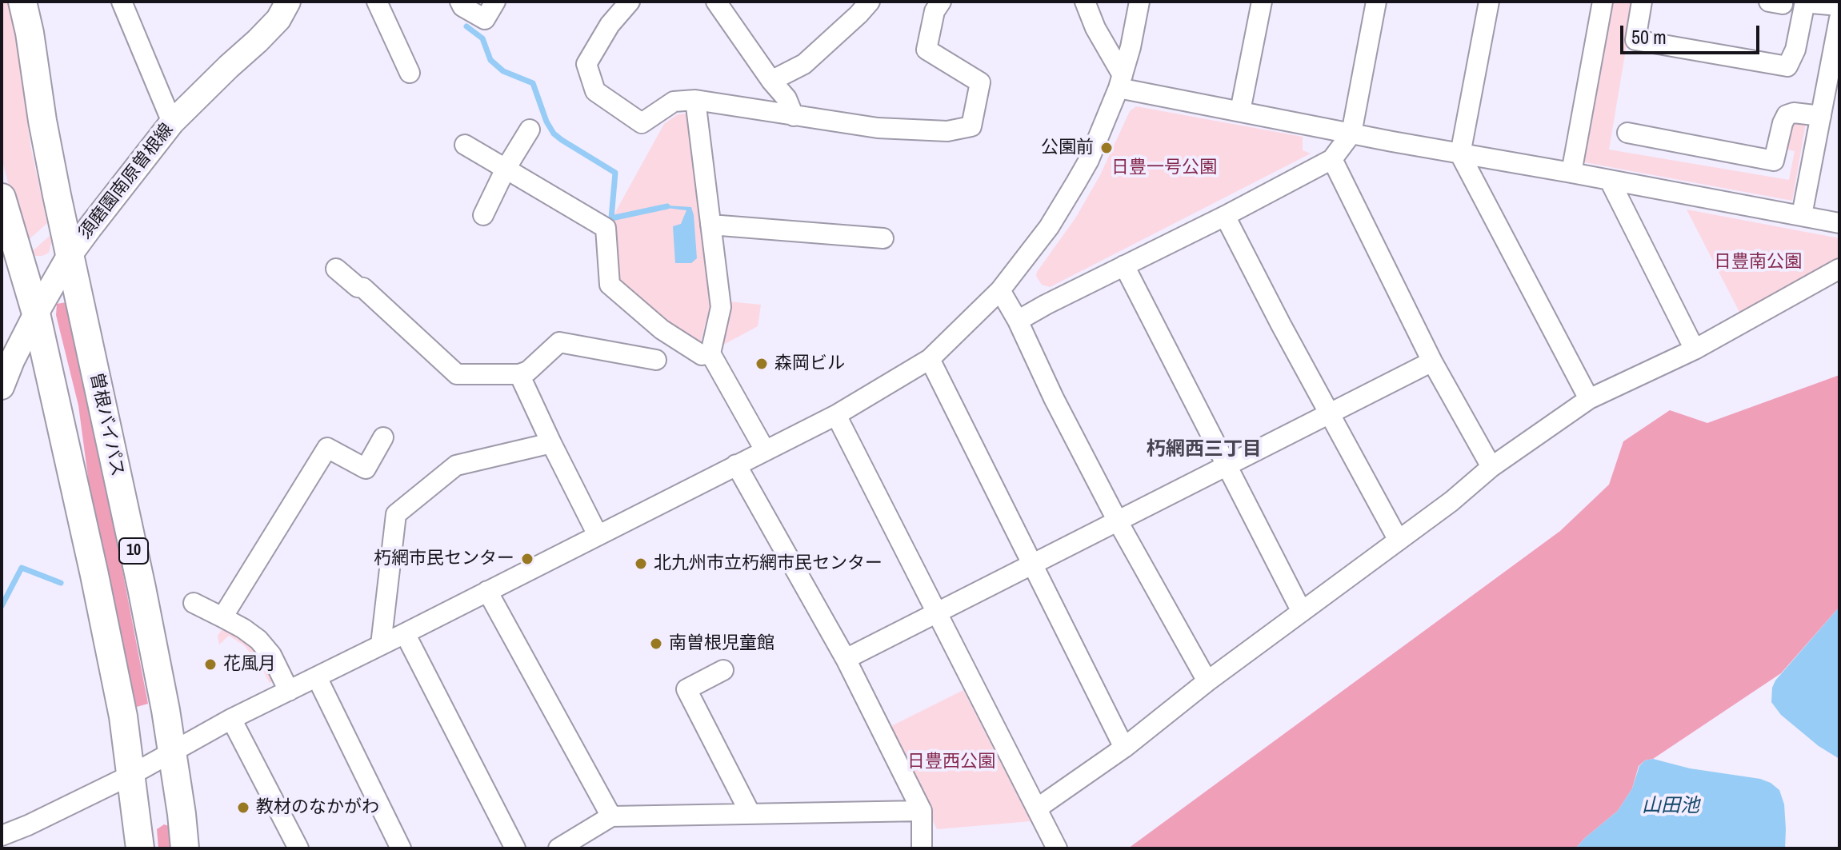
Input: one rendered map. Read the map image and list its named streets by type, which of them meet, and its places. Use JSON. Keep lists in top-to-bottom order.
{
  "streets": {
    "highway": ["曽根バイパス", "10"],
    "main road": ["須磨園南原曽根線"]
  },
  "crossings": [
    ["須磨園南原曽根線", "曽根バイパス"]
  ],
  "districts": ["朽網西三丁目"],
  "water": ["山田池"],
  "parks": ["日豊一号公園", "日豊南公園", "日豊西公園"],
  "places": [
    "公園前",
    "森岡ビル",
    "朽網市民センター",
    "北九州市立朽網市民センター",
    "南曽根児童館",
    "花風月",
    "教材のなかがわ"
  ],
  "scale_bar": "50 m"
}
